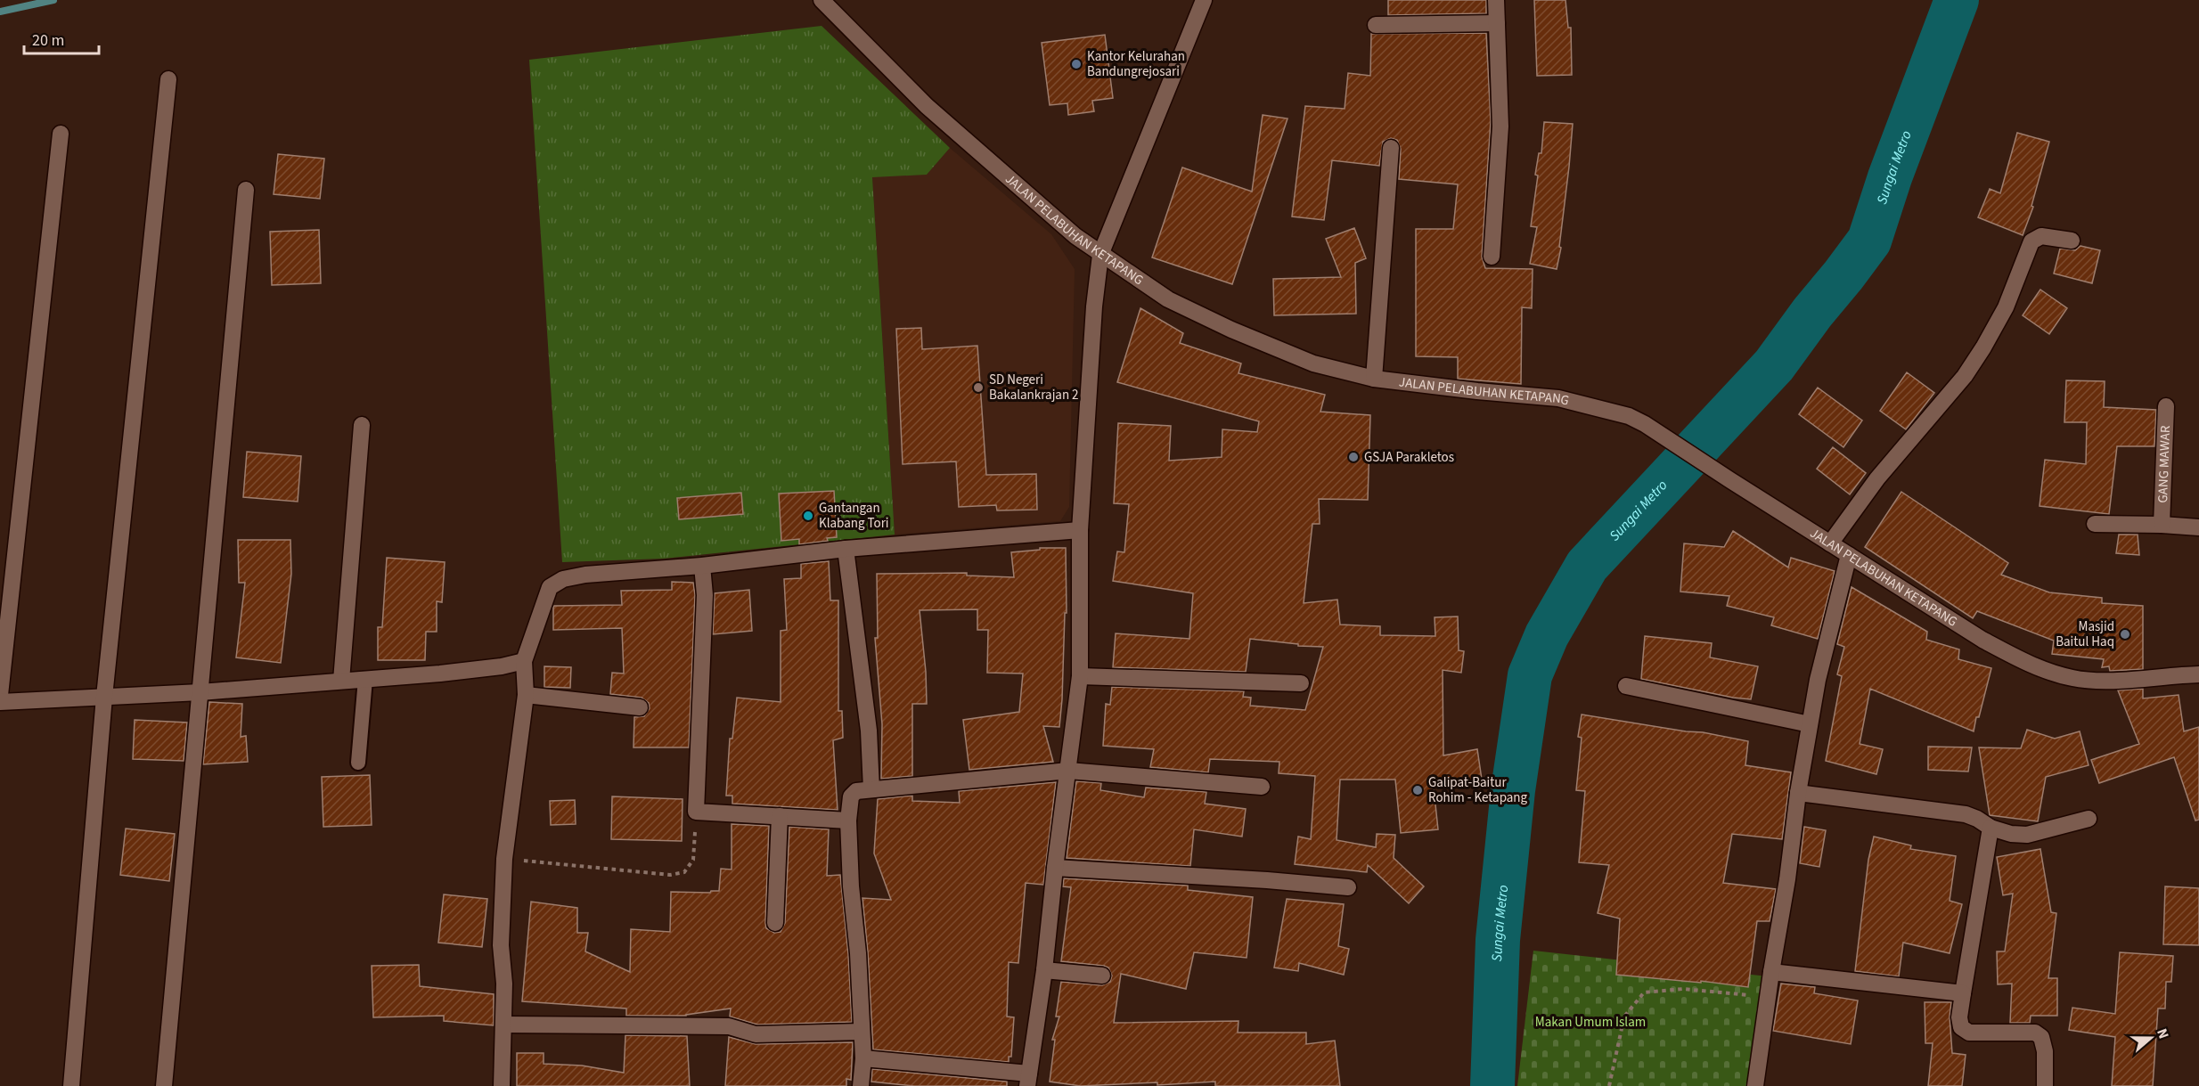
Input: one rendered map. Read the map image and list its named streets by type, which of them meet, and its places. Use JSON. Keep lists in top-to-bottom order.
{
  "streets": {
    "street": ["JALAN PELABUHAN KETAPANG", "GANG MAWAR"]
  },
  "water": ["Sungai Metro"],
  "parks": ["Makan Umum Islam"],
  "places": [
    "Kantor Kelurahan Bandungrejosari",
    "SD Negeri Bakalankrajan 2",
    "GSJA Parakletos",
    "Gantangan Klabang Tori",
    "Masjid Baitul Haq",
    "Galipat-Baitur Rohim - Ketapang"
  ],
  "scale_bar": "20 m",
  "north": "right"
}
